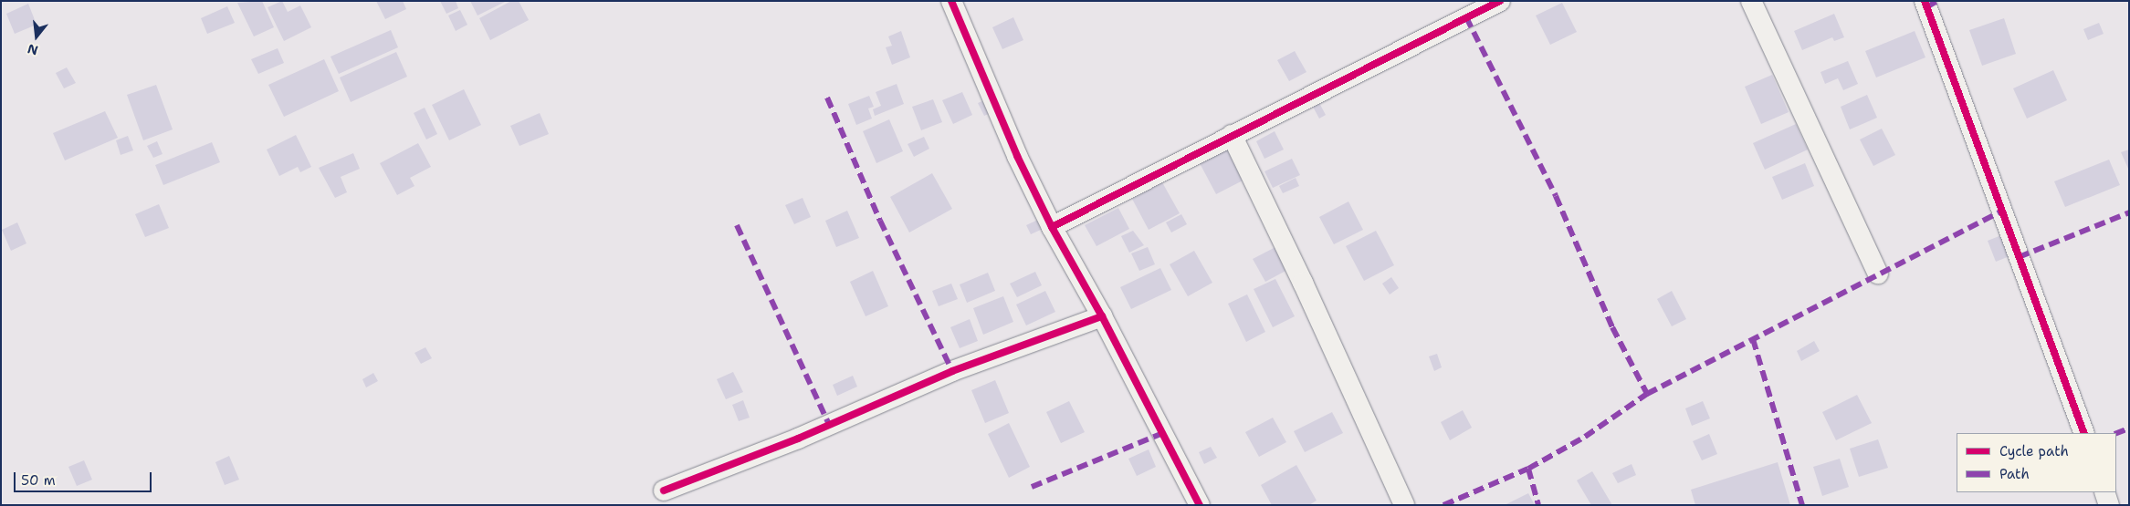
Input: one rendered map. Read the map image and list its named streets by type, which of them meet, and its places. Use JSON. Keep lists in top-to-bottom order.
{
  "legend": ["Cycle path", "Path"],
  "scale_bar": "50 m",
  "north": "bottom"
}
